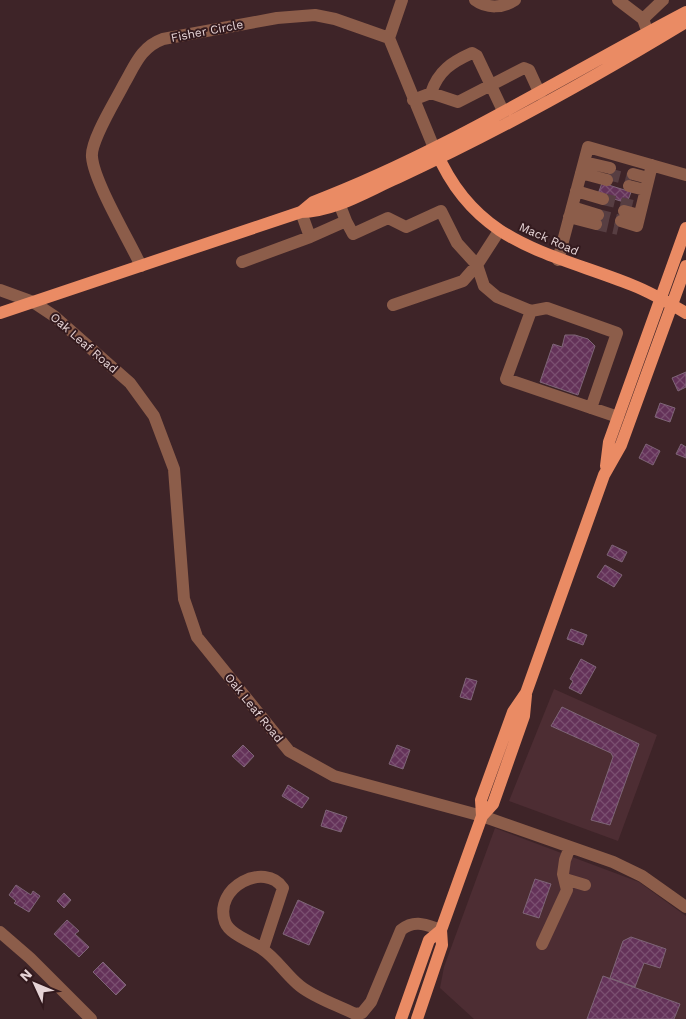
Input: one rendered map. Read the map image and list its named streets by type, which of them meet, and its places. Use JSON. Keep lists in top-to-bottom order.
{
  "streets": {
    "main road": ["Mack Road"],
    "street": ["Fisher Circle", "Oak Leaf Road"]
  },
  "north": "top left"
}
